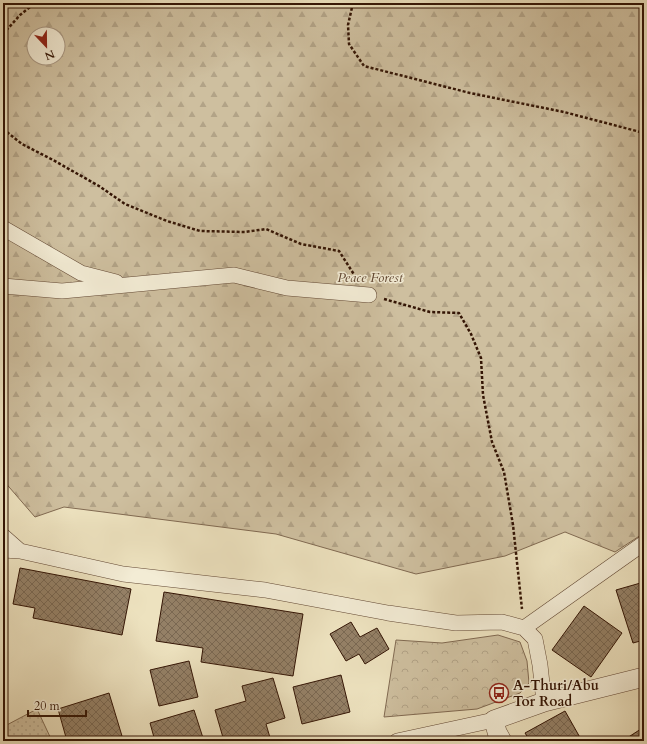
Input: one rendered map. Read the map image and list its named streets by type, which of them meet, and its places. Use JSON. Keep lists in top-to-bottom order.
{
  "parks": ["Peace Forest"],
  "places": {
    "bus stop": ["A-Thuri/Abu Tor Road"]
  },
  "scale_bar": "20 m",
  "north": "bottom"
}
